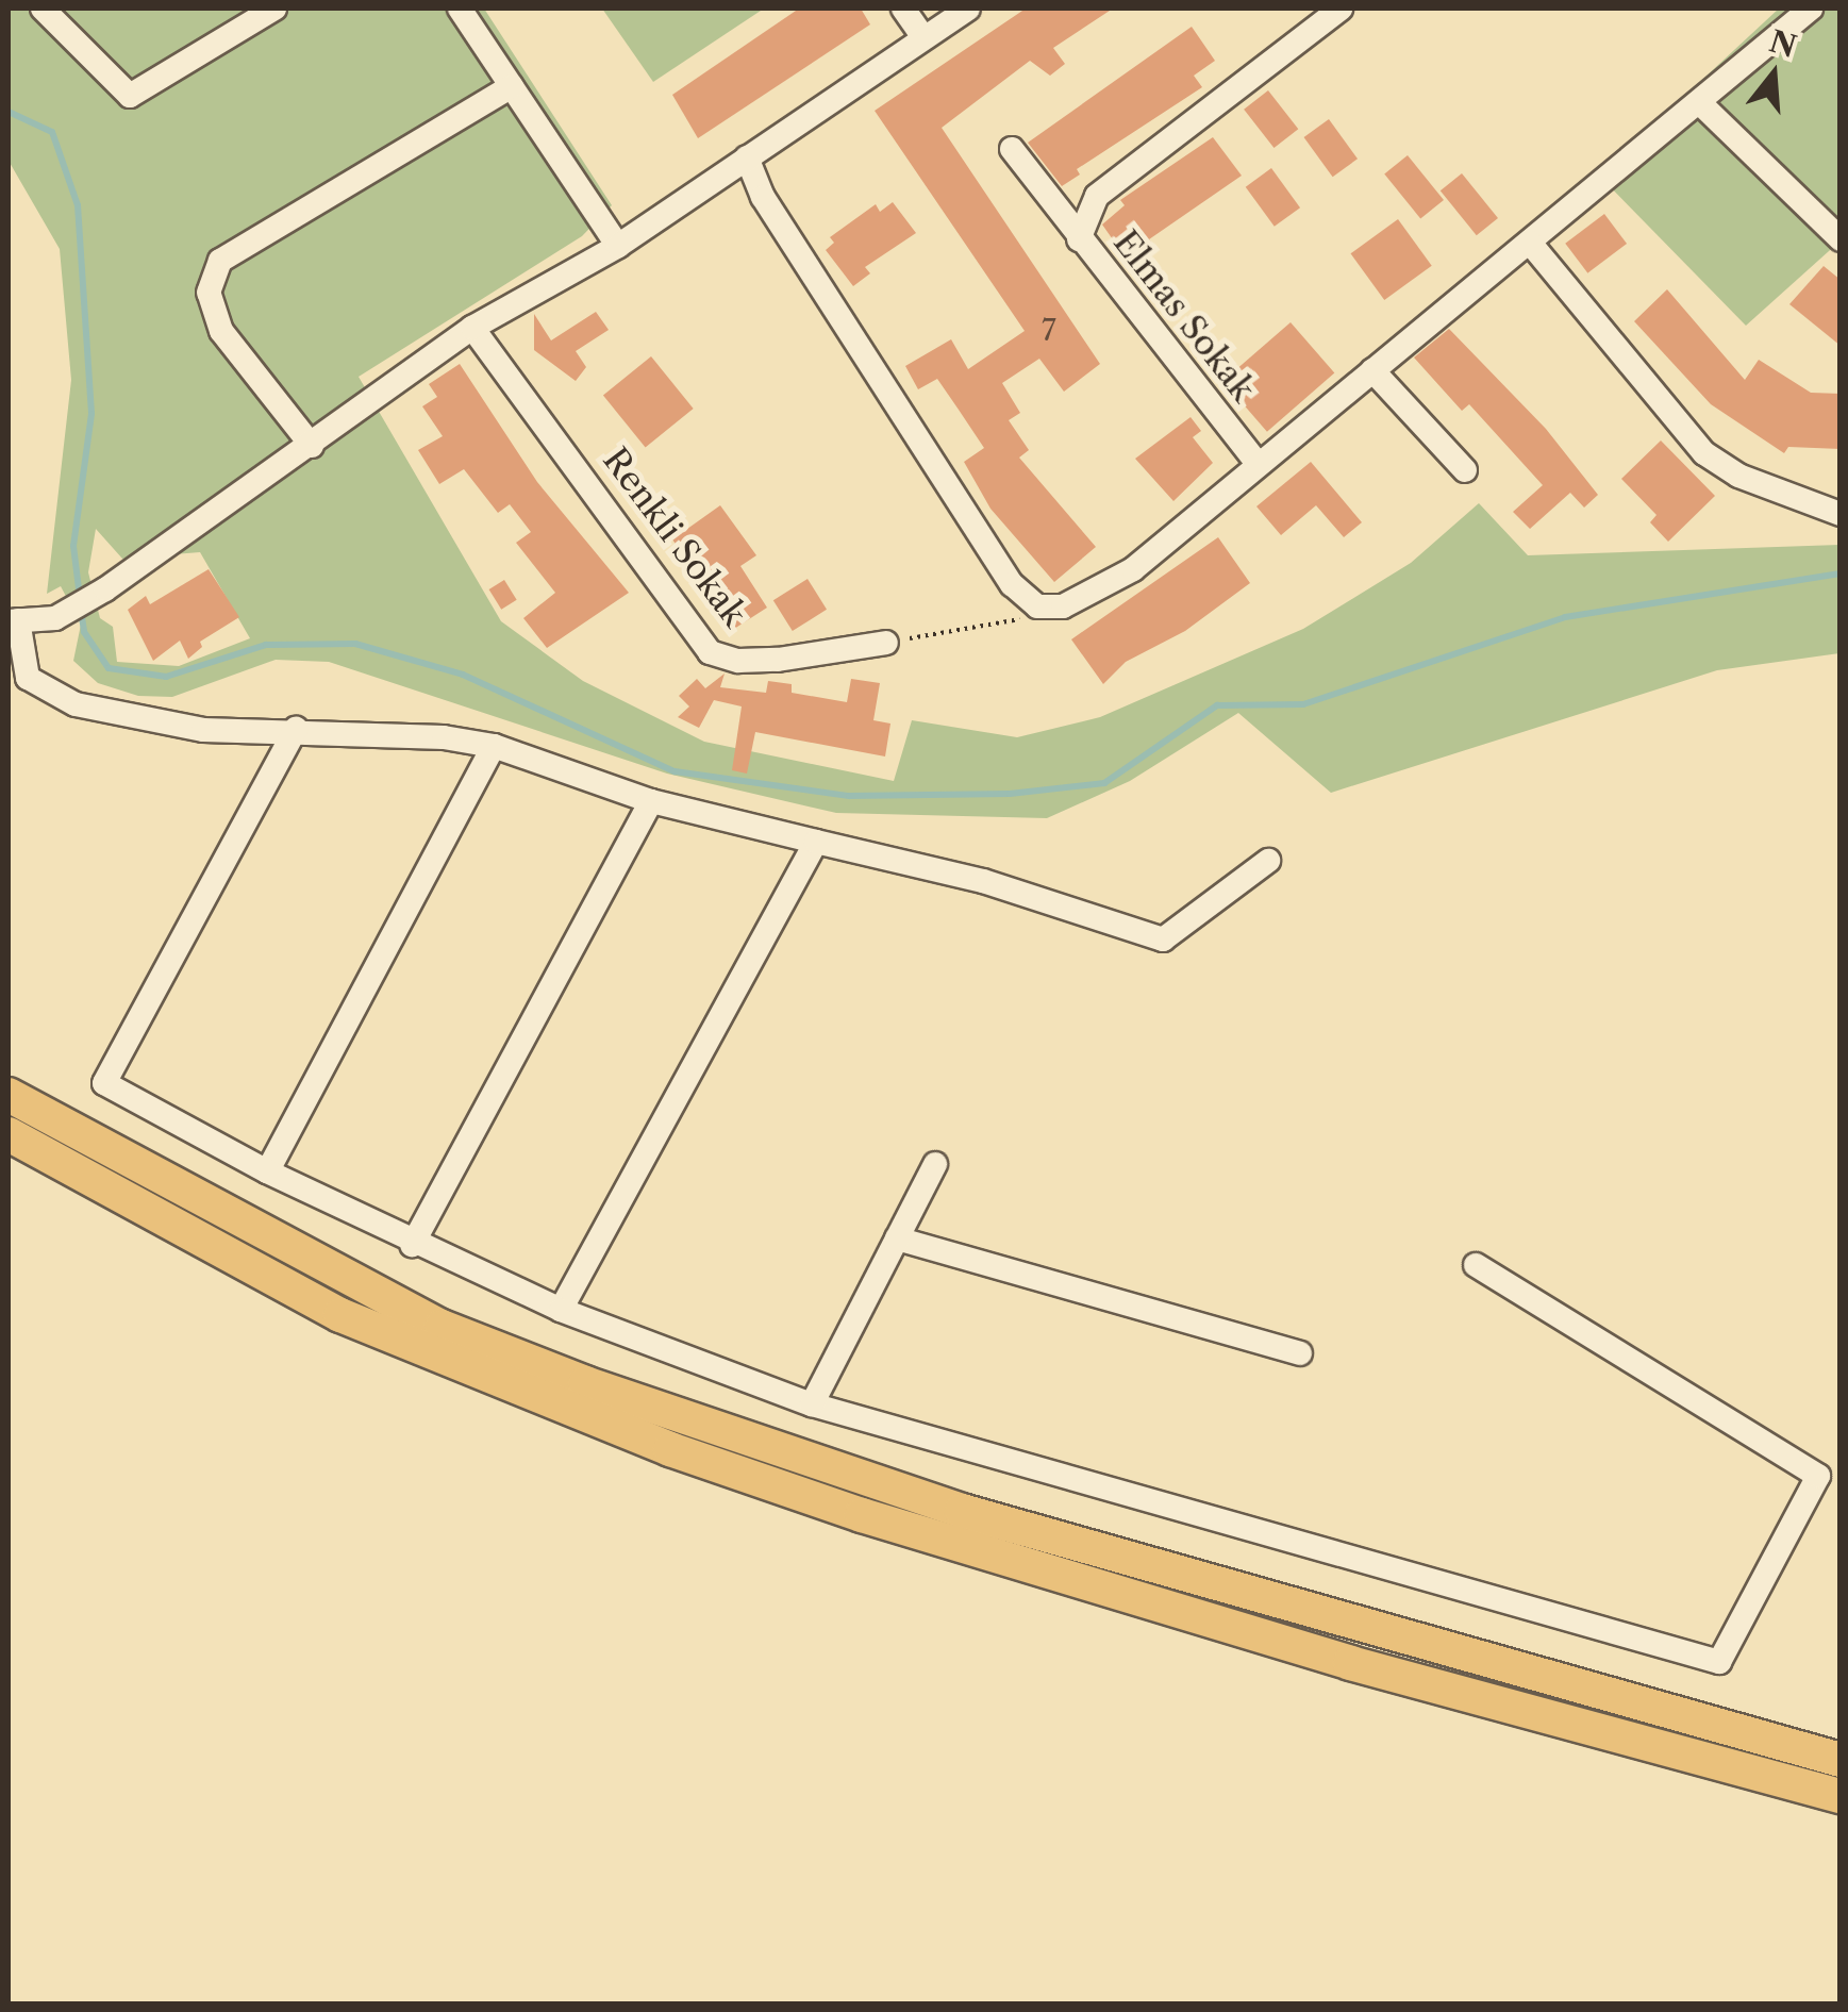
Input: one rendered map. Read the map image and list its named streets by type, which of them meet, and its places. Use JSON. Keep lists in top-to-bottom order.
{
  "streets": {
    "street": ["Elmas Sokak", "Renkli Sokak"]
  },
  "house_numbers": ["7"],
  "north": "top"
}
